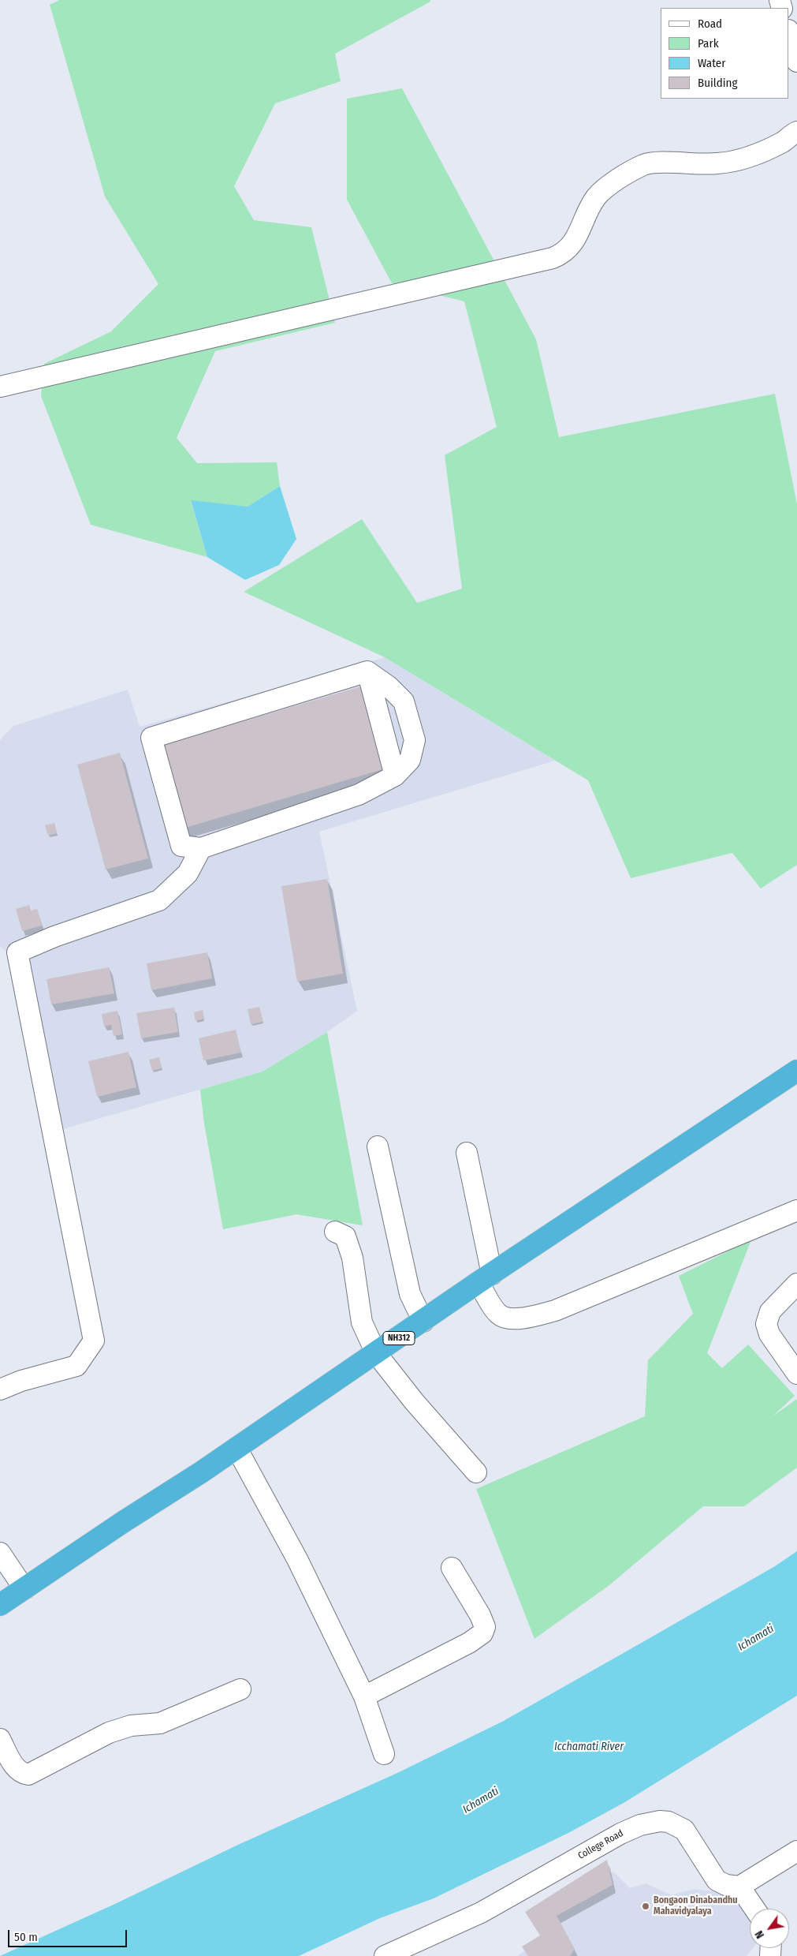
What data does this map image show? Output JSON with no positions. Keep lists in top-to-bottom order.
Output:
{
  "streets": {
    "highway": ["NH312"],
    "street": ["College Road"]
  },
  "water": ["Ichamati", "Icchamati River"],
  "places": ["Bongaon Dinabandhu Mahavidyalaya"],
  "legend": [
    "Road",
    "Park",
    "Water",
    "Building"
  ],
  "scale_bar": "50 m",
  "north": "bottom left"
}
